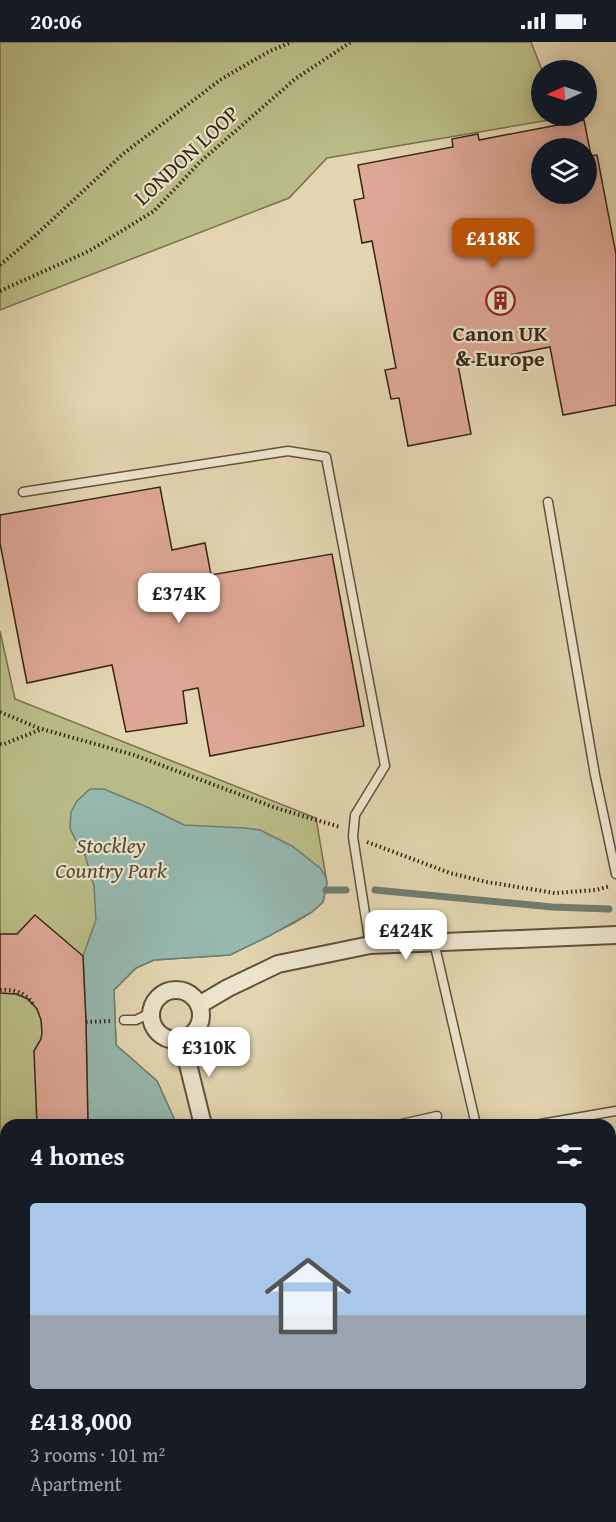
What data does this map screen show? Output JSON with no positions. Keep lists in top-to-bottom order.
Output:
{
  "streets": {
    "path": ["LONDON LOOP"]
  },
  "parks": ["Stockley Country Park"],
  "places": {
    "building": ["Canon UK & Europe"]
  },
  "north": "left",
  "page": {
    "status": "20:06",
    "price": [
      "£418K",
      "£374K",
      "£424K",
      "£310K"
    ],
    "heading": "4 homes",
    "list": [
      {
        "name": "£418,000",
        "note": "3 rooms · 101 m² · Apartment"
      }
    ]
  }
}
